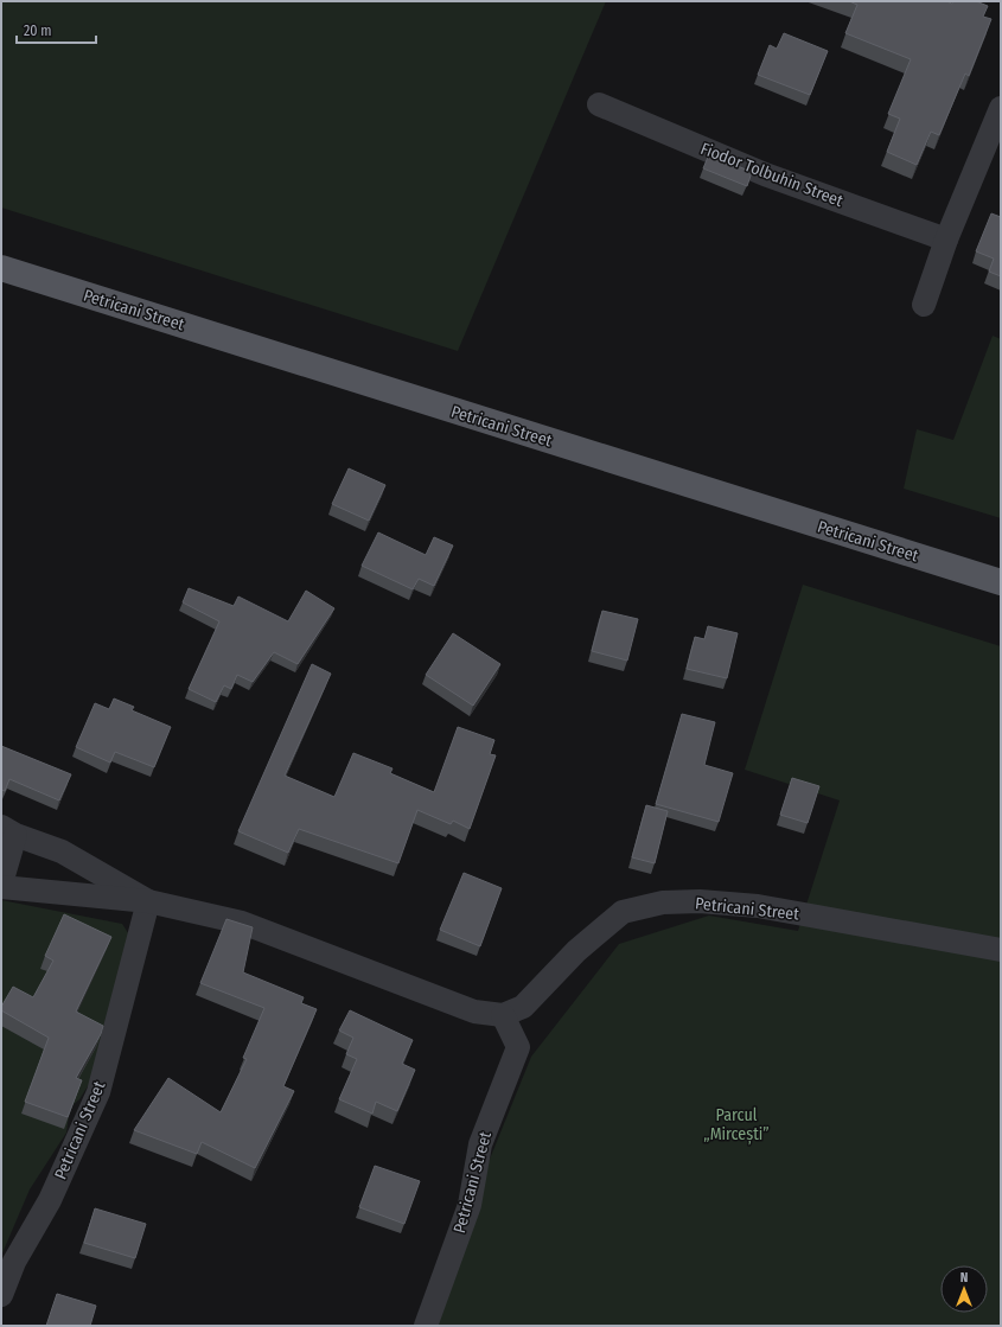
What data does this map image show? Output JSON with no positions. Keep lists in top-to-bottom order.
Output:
{
  "streets": {
    "main road": ["Petricani Street"],
    "street": ["Fiodor Tolbuhin Street"]
  },
  "parks": ["Parcul „Mircești”"],
  "scale_bar": "20 m",
  "north": "top"
}
